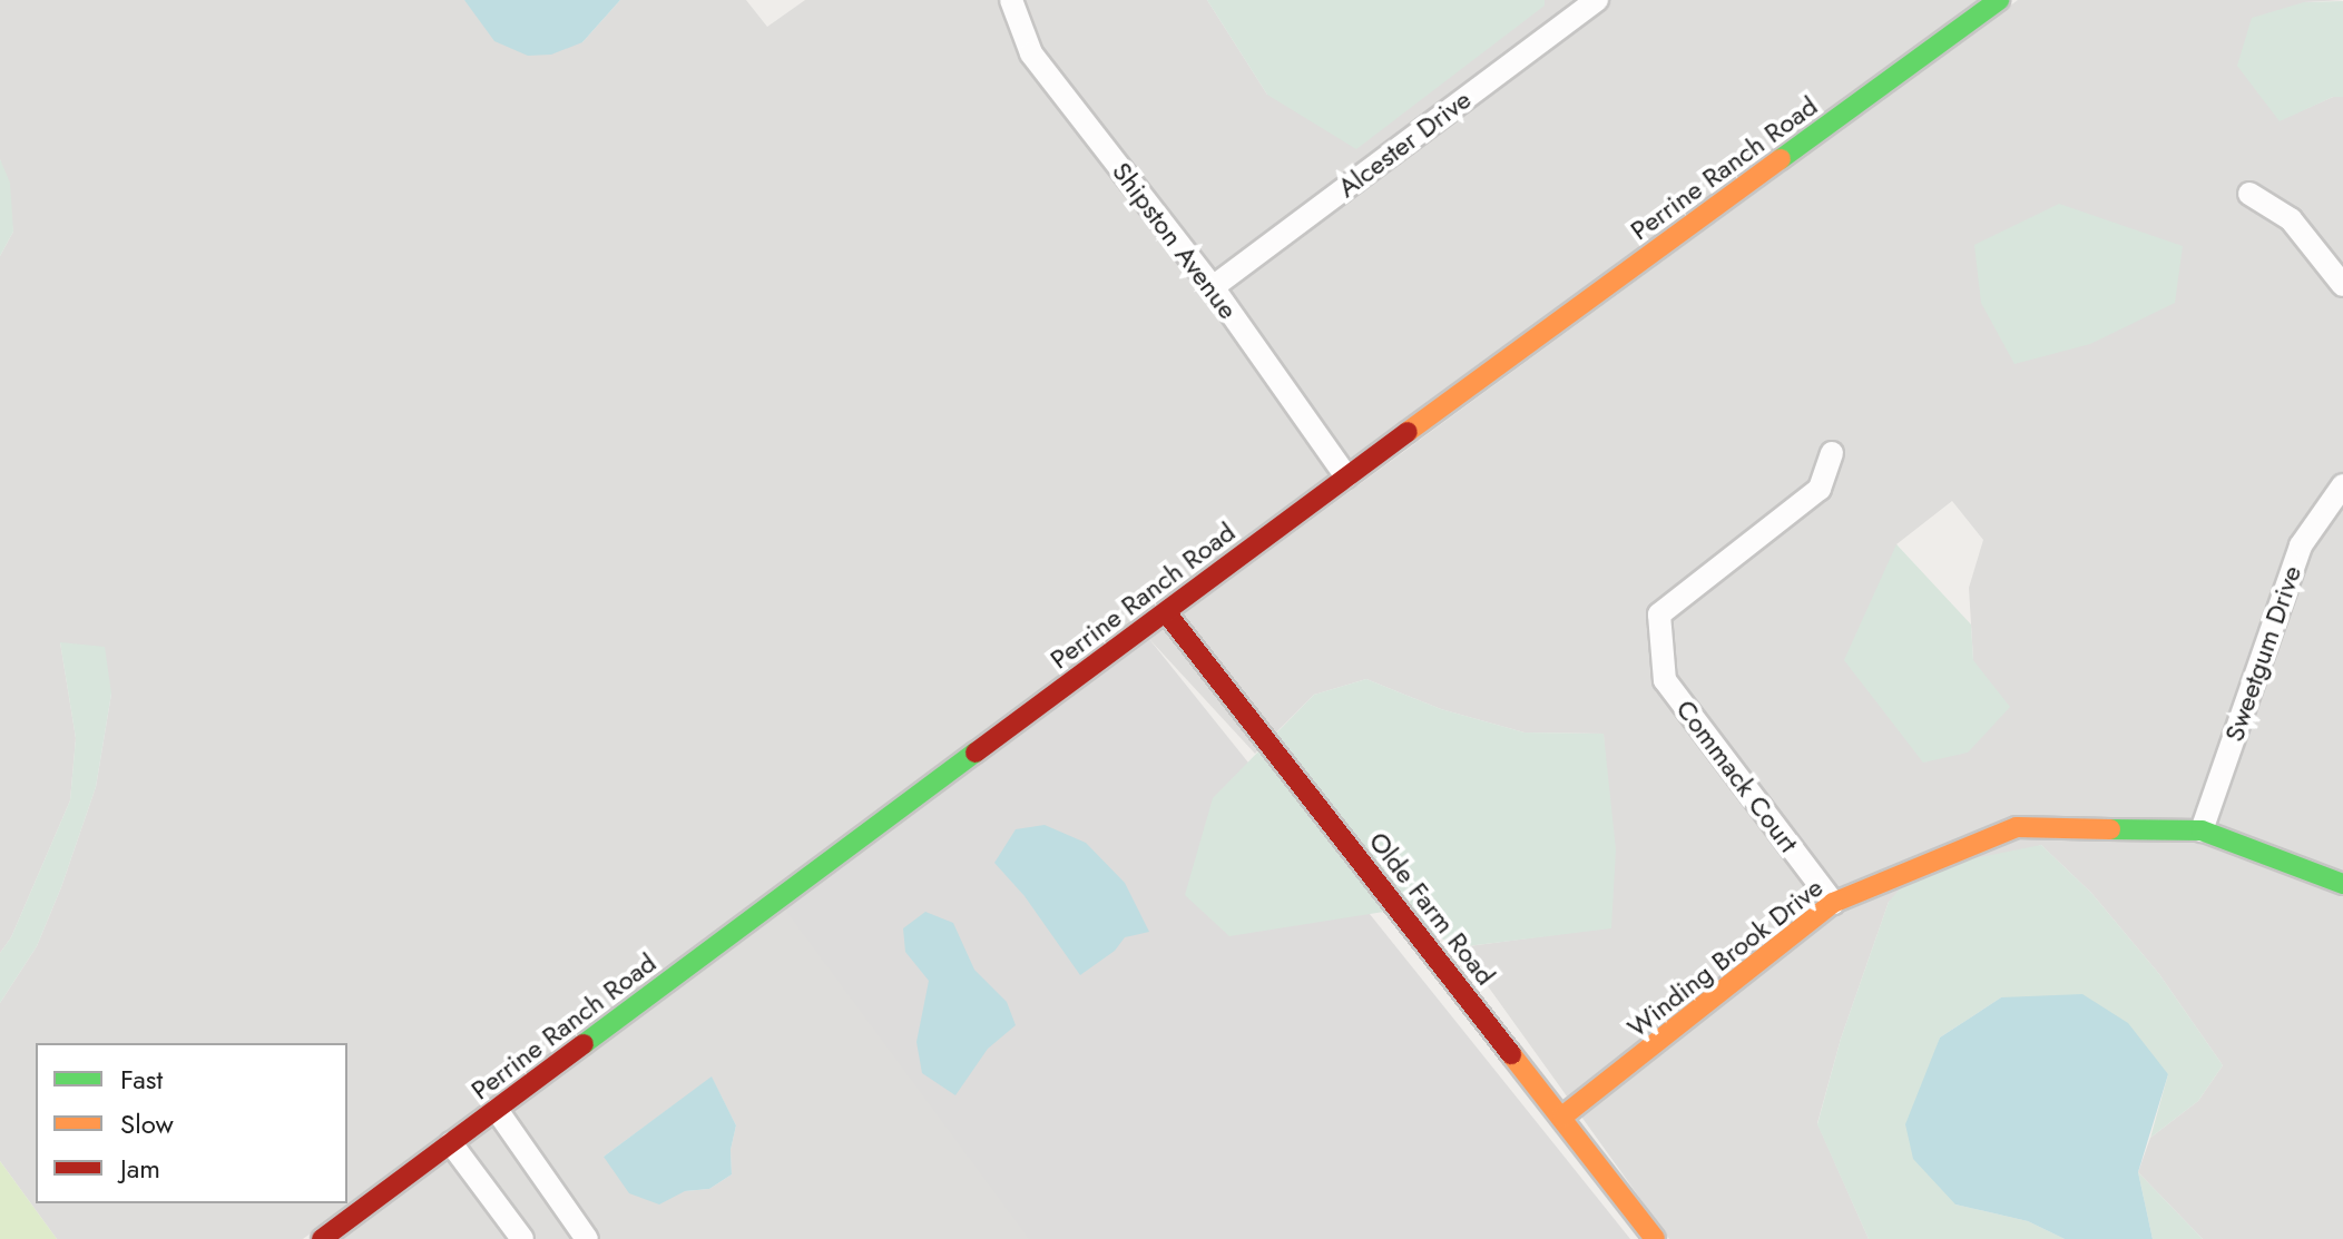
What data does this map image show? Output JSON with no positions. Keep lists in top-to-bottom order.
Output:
{
  "streets": {
    "street": [
      "Alcester Drive",
      "Perrine Ranch Road",
      "Shipston Avenue",
      "Sweetgum Drive",
      "Commack Court",
      "Olde Farm Road",
      "Winding Brook Drive"
    ]
  },
  "crossings": [
    ["Alcester Drive", "Shipston Avenue"],
    ["Perrine Ranch Road", "Shipston Avenue"],
    ["Perrine Ranch Road", "Olde Farm Road"],
    ["Sweetgum Drive", "Winding Brook Drive"],
    ["Commack Court", "Winding Brook Drive"],
    ["Olde Farm Road", "Winding Brook Drive"]
  ],
  "legend": ["Fast", "Slow", "Jam"]
}
